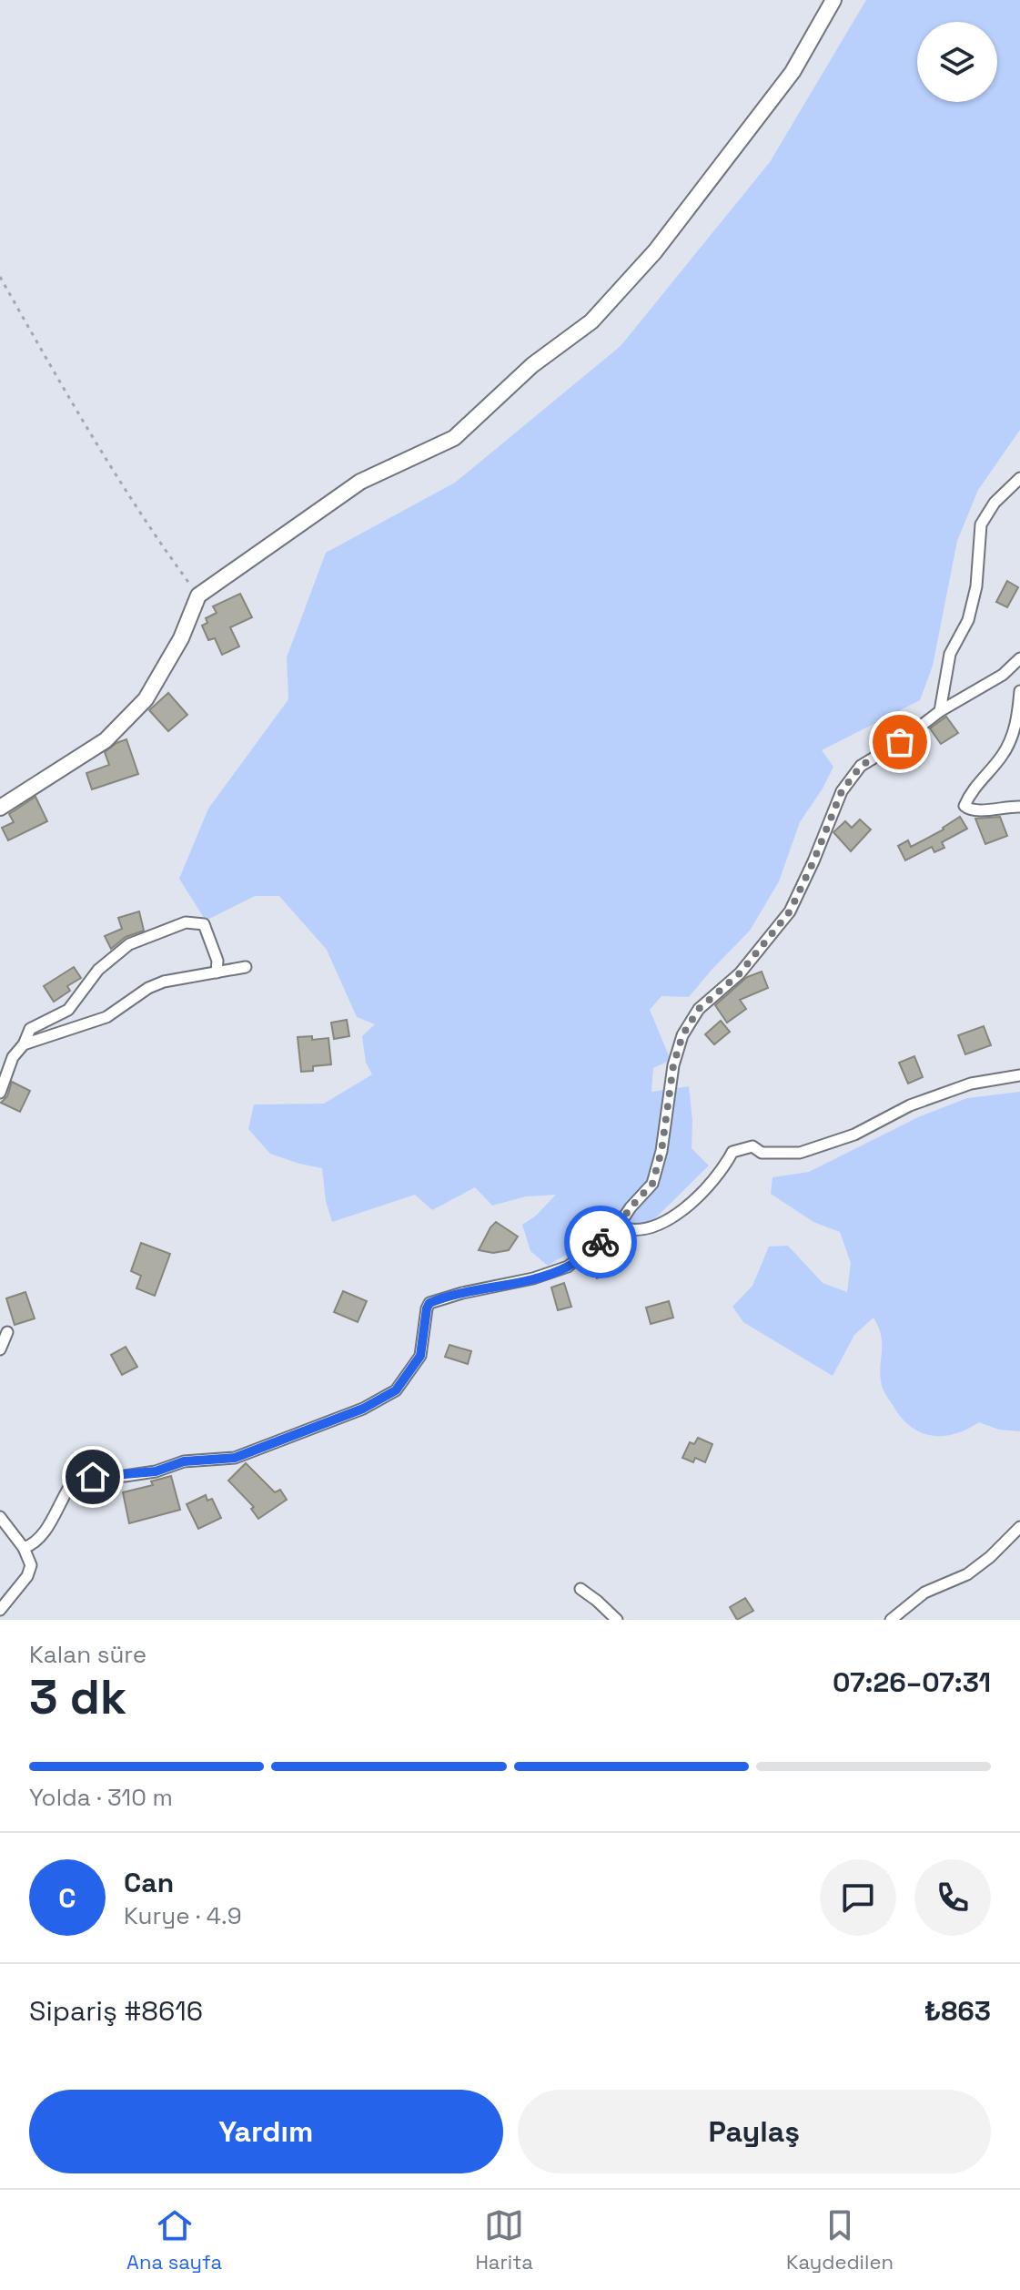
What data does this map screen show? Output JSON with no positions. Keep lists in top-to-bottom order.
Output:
{
  "page": {
    "heading": ["3 dk", "Kalan süre", "07:26–07:31"],
    "panel": [
      "Can",
      "Kurye · 4.9",
      "Sipariş #8616",
      "₺863"
    ],
    "bar": "Yolda · 310 m",
    "round": "C",
    "buttons": ["Yardım", "Paylaş"],
    "tabs": ["Ana sayfa", "Harita", "Kaydedilen"]
  }
}
